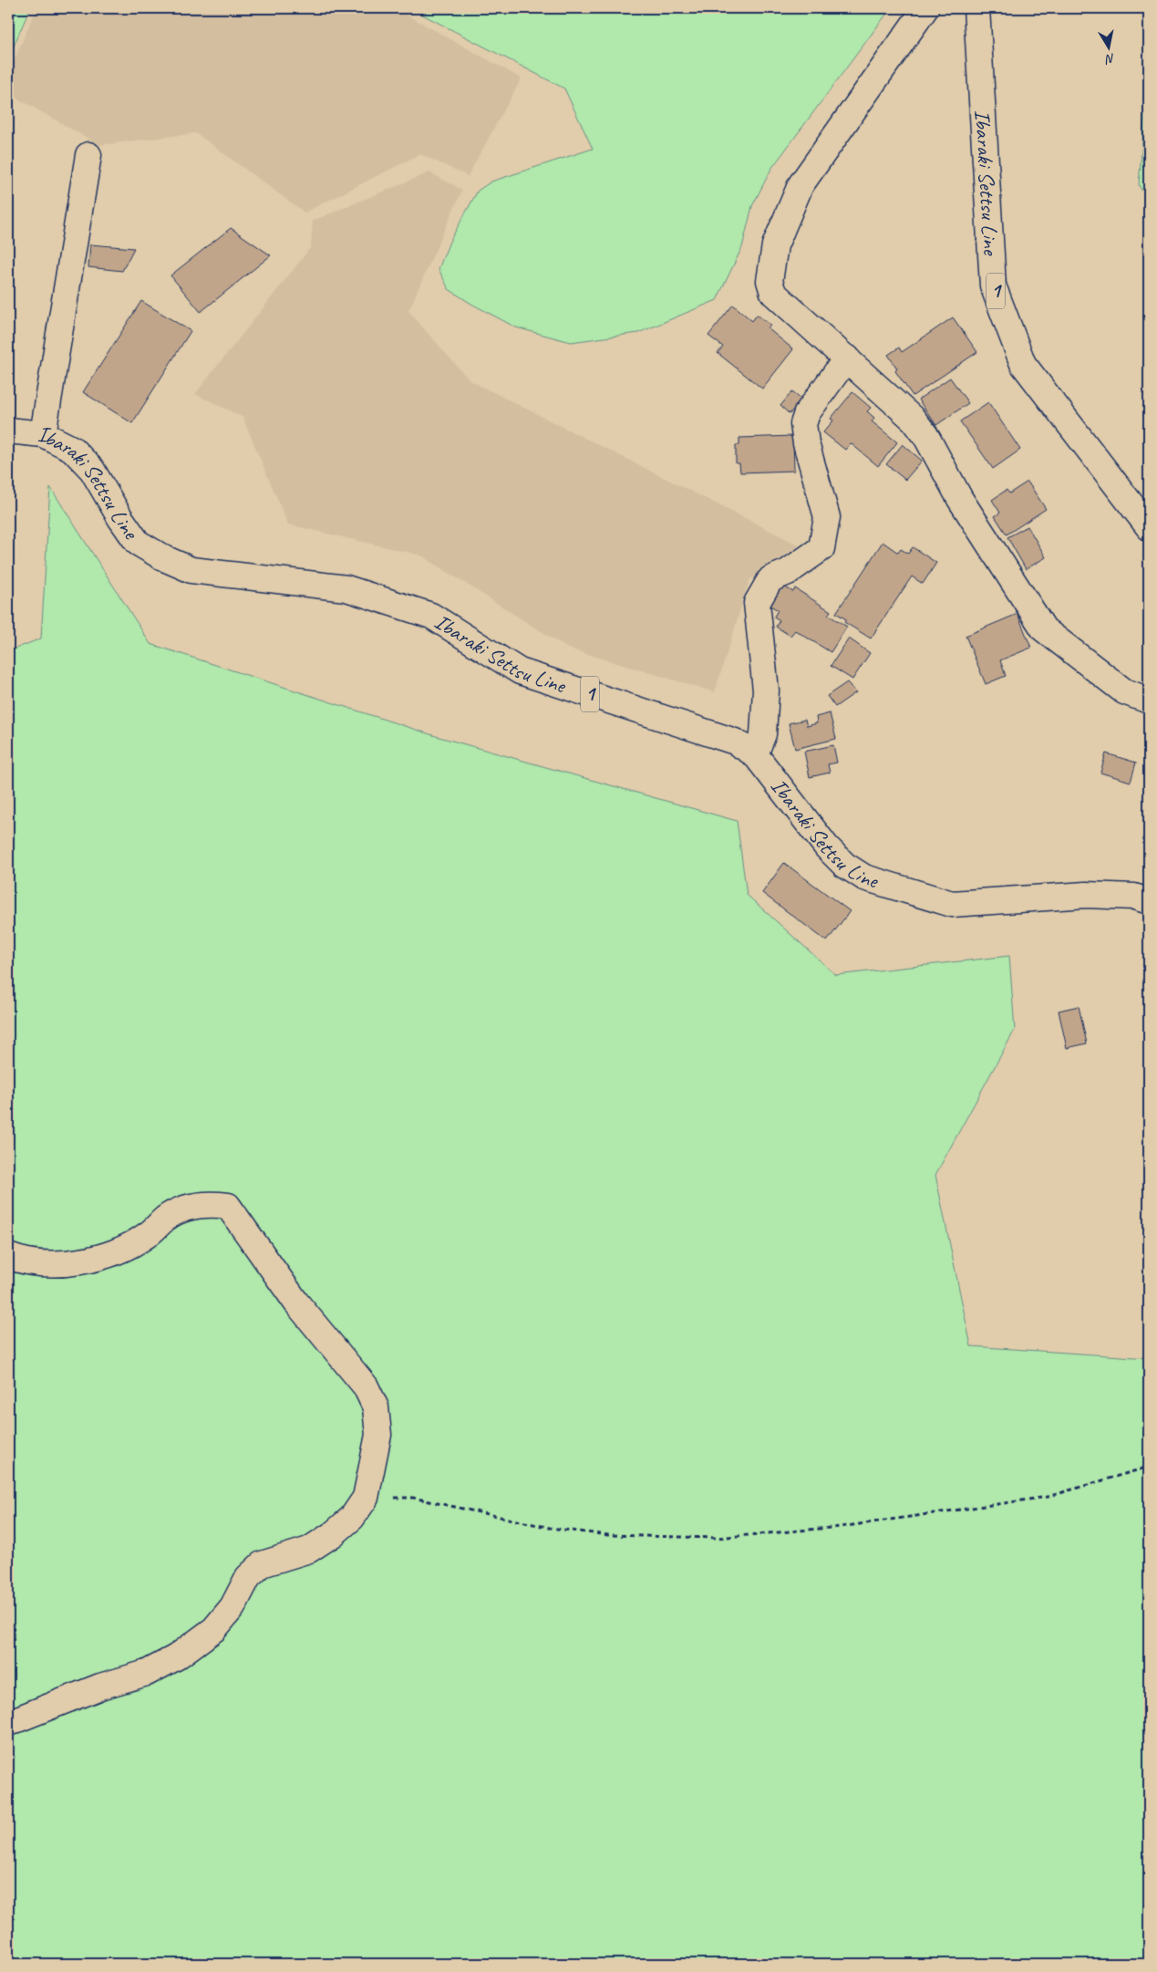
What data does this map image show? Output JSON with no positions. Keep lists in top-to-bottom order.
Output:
{
  "streets": {
    "street": ["Ibaraki Settsu Line", "1"]
  },
  "north": "bottom"
}
